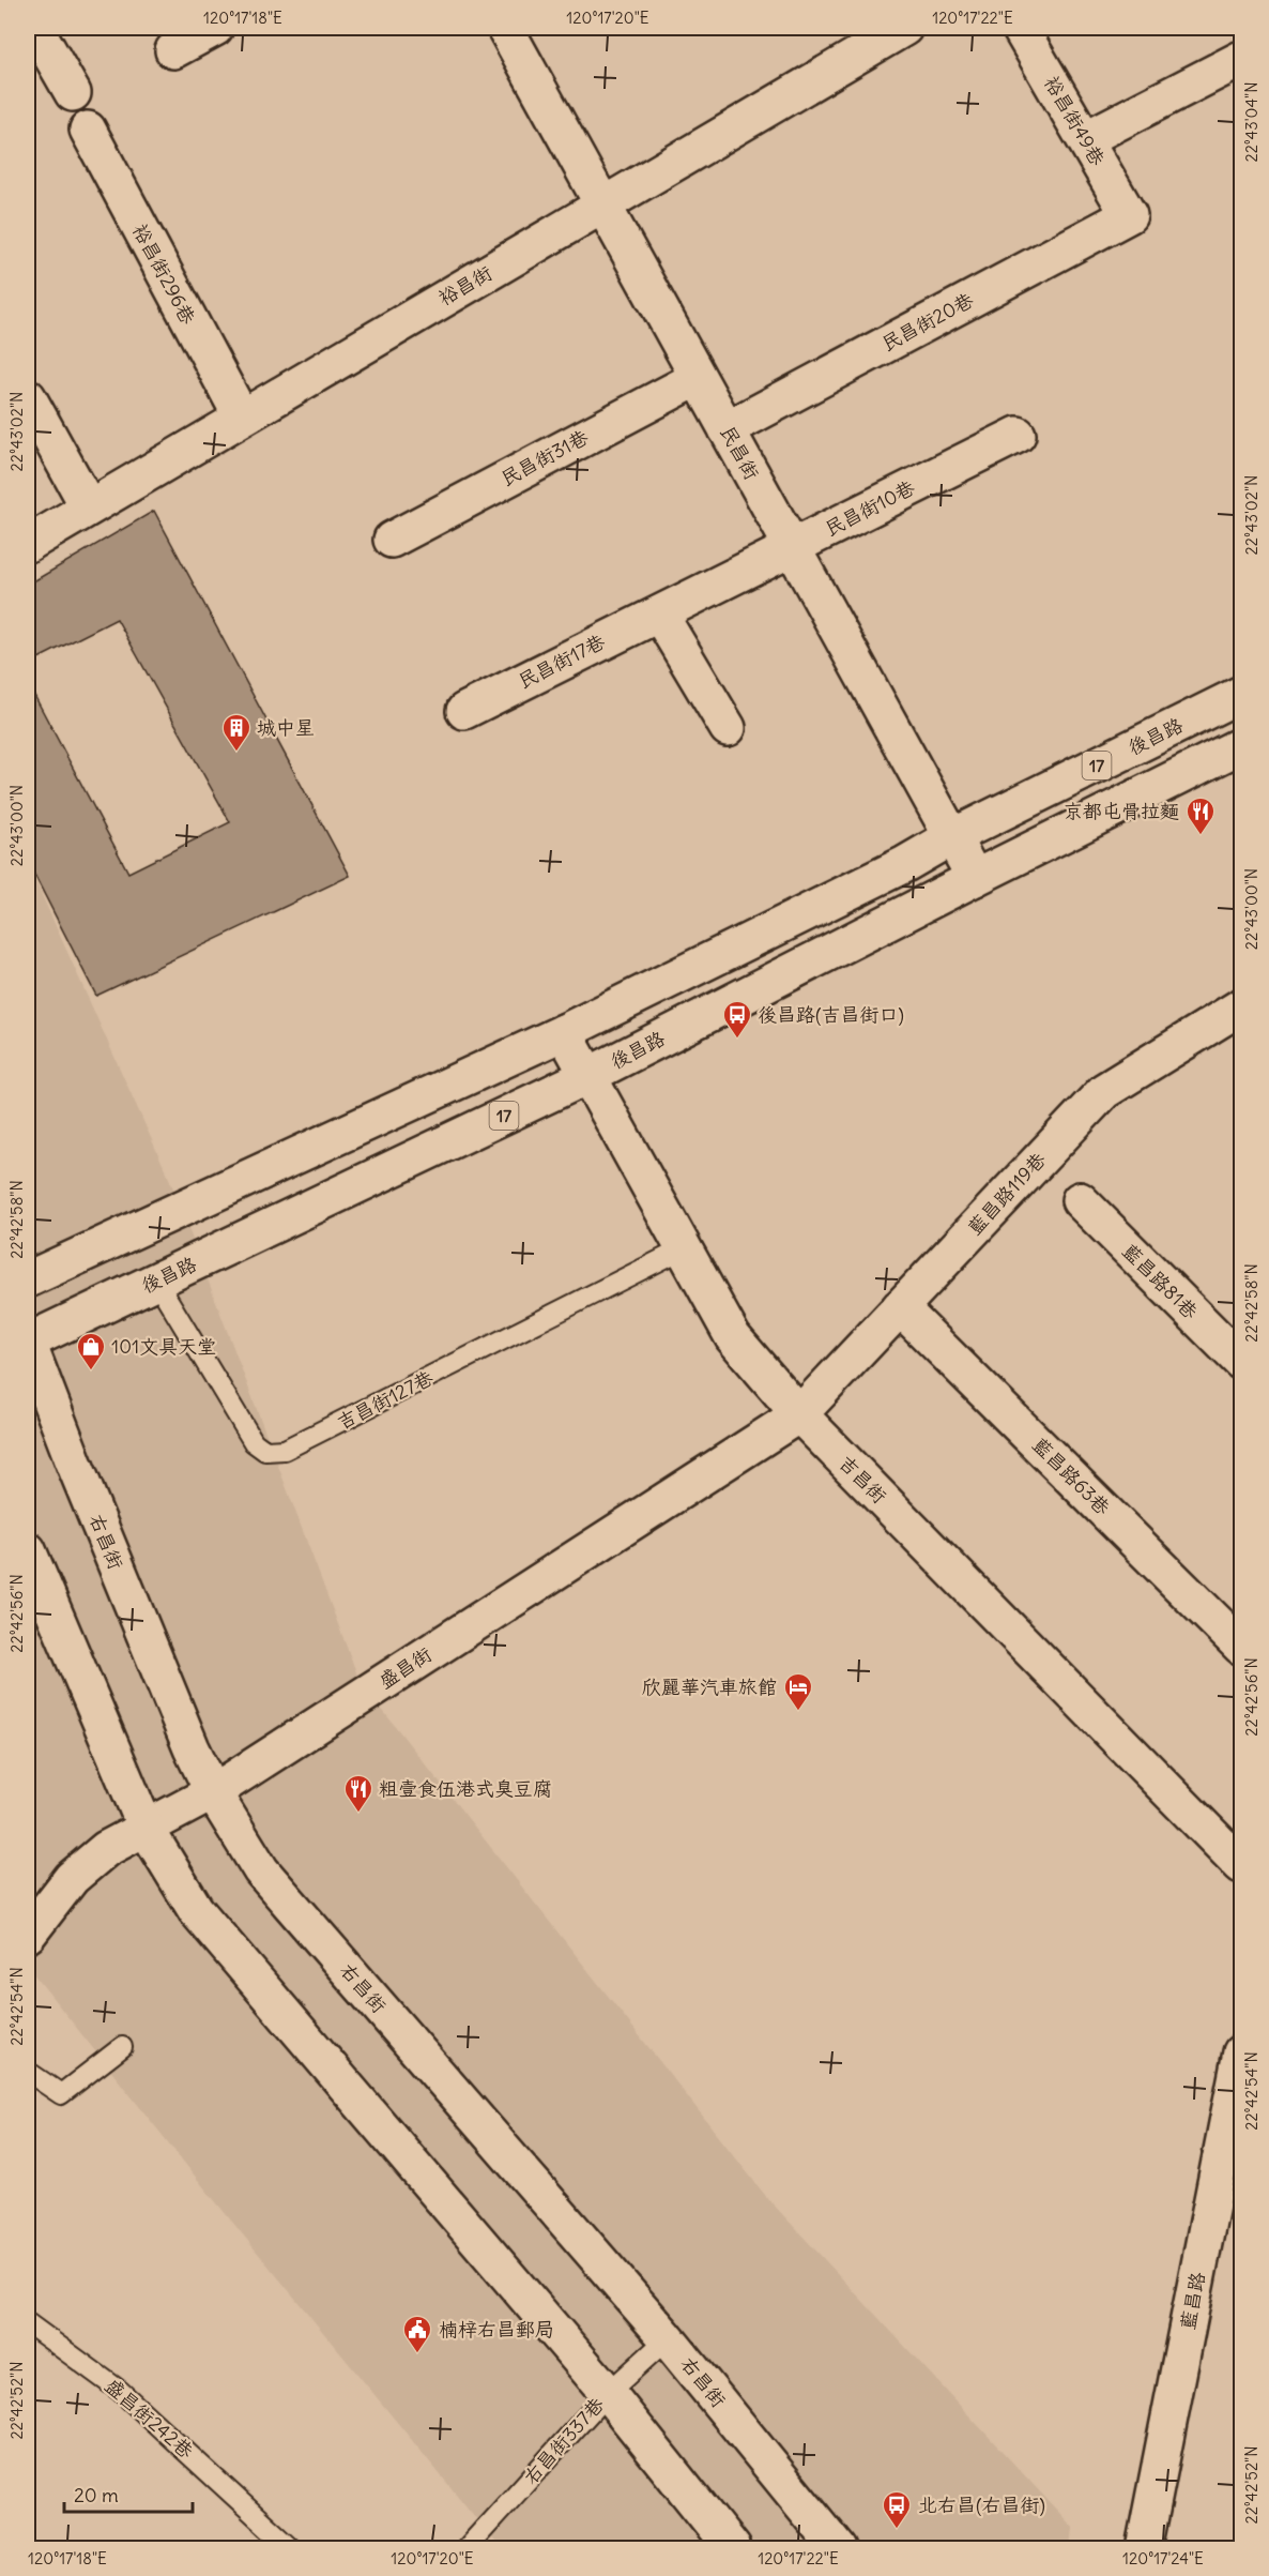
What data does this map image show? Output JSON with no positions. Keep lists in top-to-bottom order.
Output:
{
  "streets": {
    "street": [
      "裕昌街49巷",
      "裕昌街296巷",
      "裕昌街",
      "民昌街20巷",
      "民昌街",
      "民昌街31巷",
      "民昌街10巷",
      "民昌街17巷",
      "後昌路",
      "17",
      "藍昌路119巷",
      "藍昌路81巷",
      "藍昌路63巷",
      "吉昌街",
      "右昌街",
      "盛昌街",
      "藍昌路"
    ],
    "lane": ["吉昌街127巷", "盛昌街242巷", "右昌街337巷"]
  },
  "crossings": [
    ["裕昌街49巷", "民昌街20巷"],
    ["裕昌街296巷", "裕昌街"],
    ["裕昌街", "民昌街"],
    ["民昌街20巷", "民昌街"],
    ["民昌街", "民昌街31巷"],
    ["民昌街", "民昌街10巷"],
    ["民昌街", "民昌街17巷"],
    ["民昌街", "後昌路"],
    ["民昌街10巷", "民昌街17巷"],
    ["後昌路", "吉昌街127巷"],
    ["後昌路", "吉昌街"],
    ["後昌路", "右昌街"],
    ["藍昌路119巷", "藍昌路63巷"],
    ["藍昌路119巷", "吉昌街"],
    ["藍昌路119巷", "盛昌街"],
    ["吉昌街127巷", "吉昌街"],
    ["吉昌街", "盛昌街"],
    ["右昌街", "盛昌街"],
    ["右昌街", "右昌街337巷"]
  ],
  "places": {
    "building": ["城中星"],
    "restaurant": ["京都屯骨拉麵", "粗壹食伍港式臭豆腐"],
    "bus stop": ["後昌路(吉昌街口)", "北右昌(右昌街)"],
    "shop": ["101文具天堂"],
    "hotel": ["欣麗華汽車旅館"],
    "public building": ["楠梓右昌郵局"]
  },
  "scale_bar": "20 m",
  "coordinates": [
    "120°17'18\"E",
    "120°17'20\"E",
    "120°17'22\"E",
    "22°43'04\"N",
    "22°43'02\"N",
    "22°43'00\"N",
    "22°42'58\"N",
    "22°42'56\"N",
    "22°42'54\"N",
    "22°42'52\"N",
    "120°17'24\"E"
  ]
}
